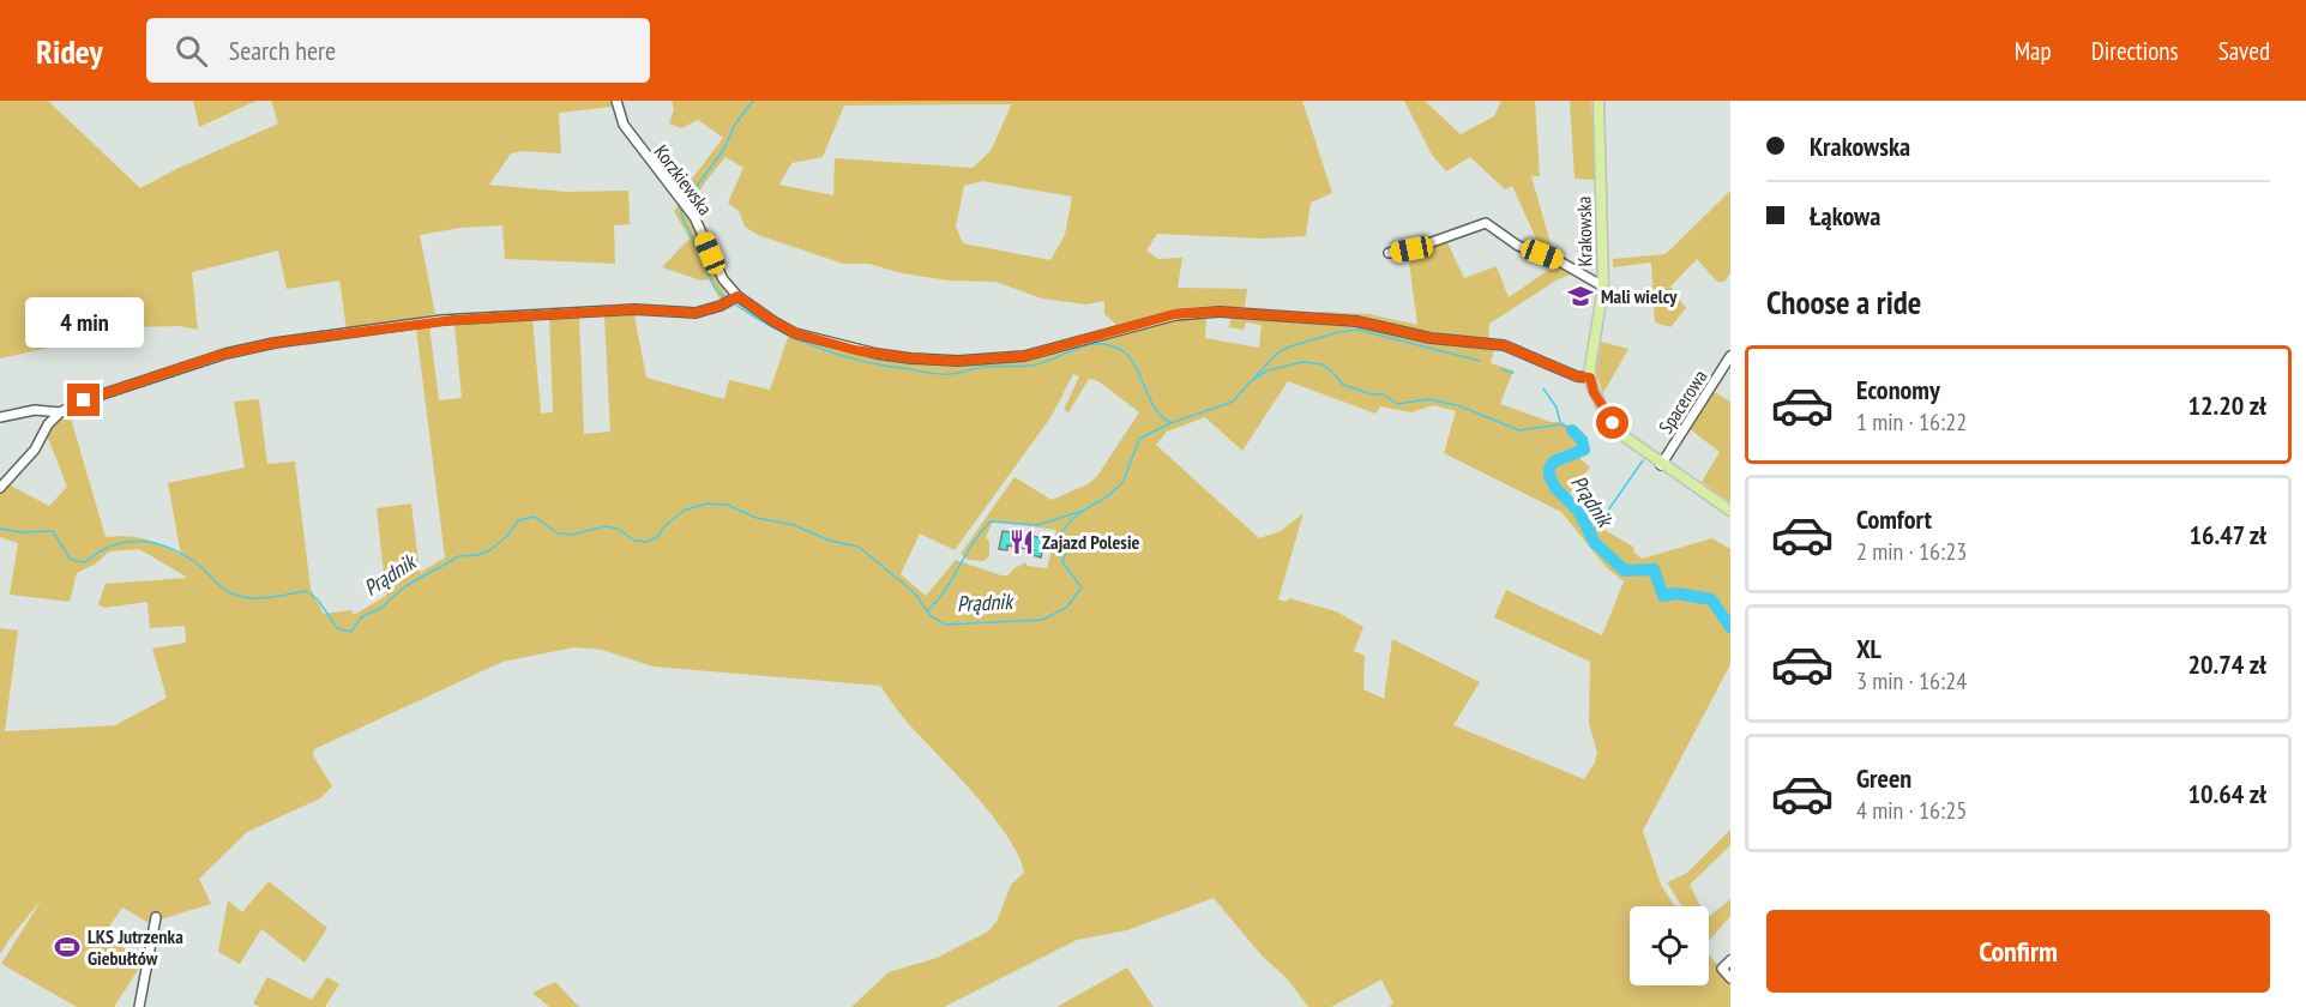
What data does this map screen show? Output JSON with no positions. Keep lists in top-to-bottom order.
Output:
{
  "streets": {
    "main road": ["Krakowska"],
    "street": ["Korzkiewska", "Spacerowa"]
  },
  "crossings": [
    ["Korzkiewska", "Krakowska"]
  ],
  "water": ["Prądnik"],
  "places": {
    "school or university": ["Mali wielcy"],
    "restaurant": ["Zajazd Polesie"],
    "sports": ["LKS Jutrzenka Giebułtów"]
  },
  "page": {
    "header": "Ridey",
    "search": "Search here",
    "nav": ["Map", "Directions", "Saved"],
    "banner": ["Krakowska", "Łąkowa"],
    "heading": "Choose a ride",
    "bubble": "4 min",
    "list": [
      {
        "name": "Economy",
        "note": "1 min · 16:22",
        "value": "12.20 zł"
      },
      {
        "name": "Comfort",
        "note": "2 min · 16:23",
        "value": "16.47 zł"
      },
      {
        "name": "XL",
        "note": "3 min · 16:24",
        "value": "20.74 zł"
      },
      {
        "name": "Green",
        "note": "4 min · 16:25",
        "value": "10.64 zł"
      }
    ],
    "buttons": "Confirm"
  }
}
